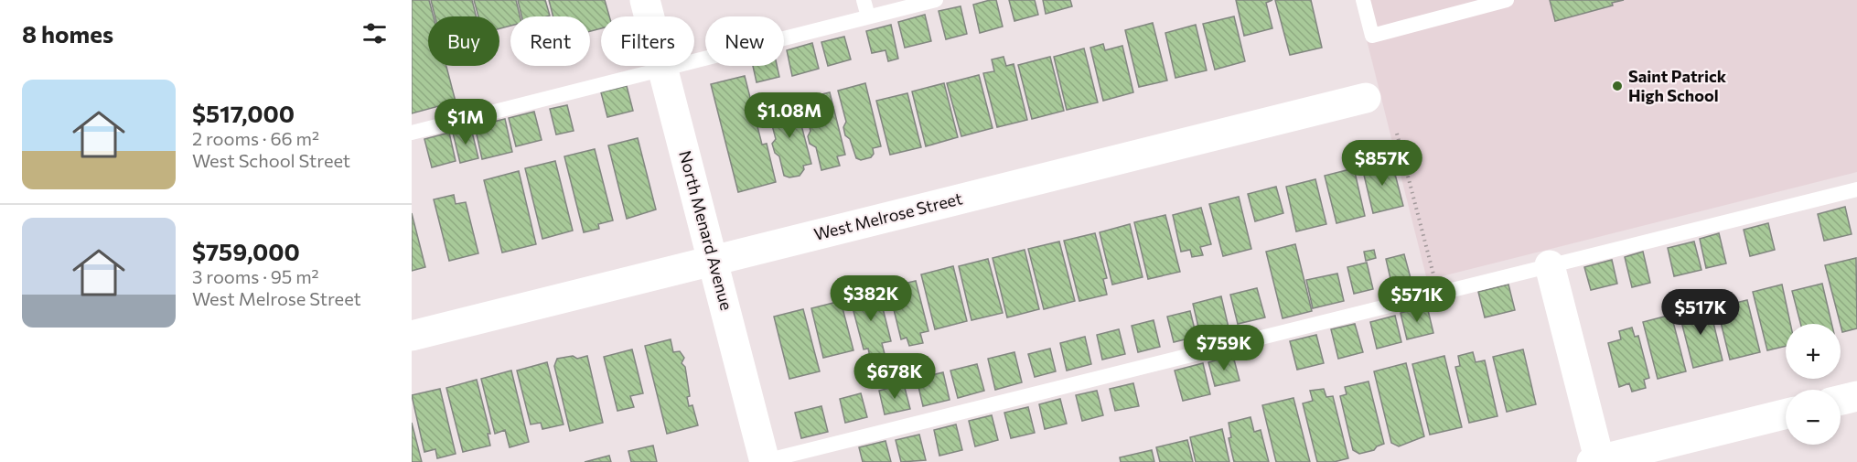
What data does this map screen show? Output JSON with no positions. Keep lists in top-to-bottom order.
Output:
{
  "streets": {
    "street": ["West Melrose Street", "North Menard Avenue"]
  },
  "crossings": [
    ["West Melrose Street", "North Menard Avenue"]
  ],
  "places": ["Saint Patrick High School"],
  "page": {
    "heading": "8 homes",
    "chip": [
      "Buy",
      "Rent",
      "Filters",
      "New"
    ],
    "list": [
      {
        "name": "$517,000",
        "note": "2 rooms · 66 m² · West School Street"
      },
      {
        "name": "$759,000",
        "note": "3 rooms · 95 m² · West Melrose Street"
      }
    ],
    "price": [
      "$1.08M",
      "$1M",
      "$857K",
      "$382K",
      "$571K",
      "$517K",
      "$759K",
      "$678K"
    ],
    "map_buttons": ["+", "−"]
  }
}
